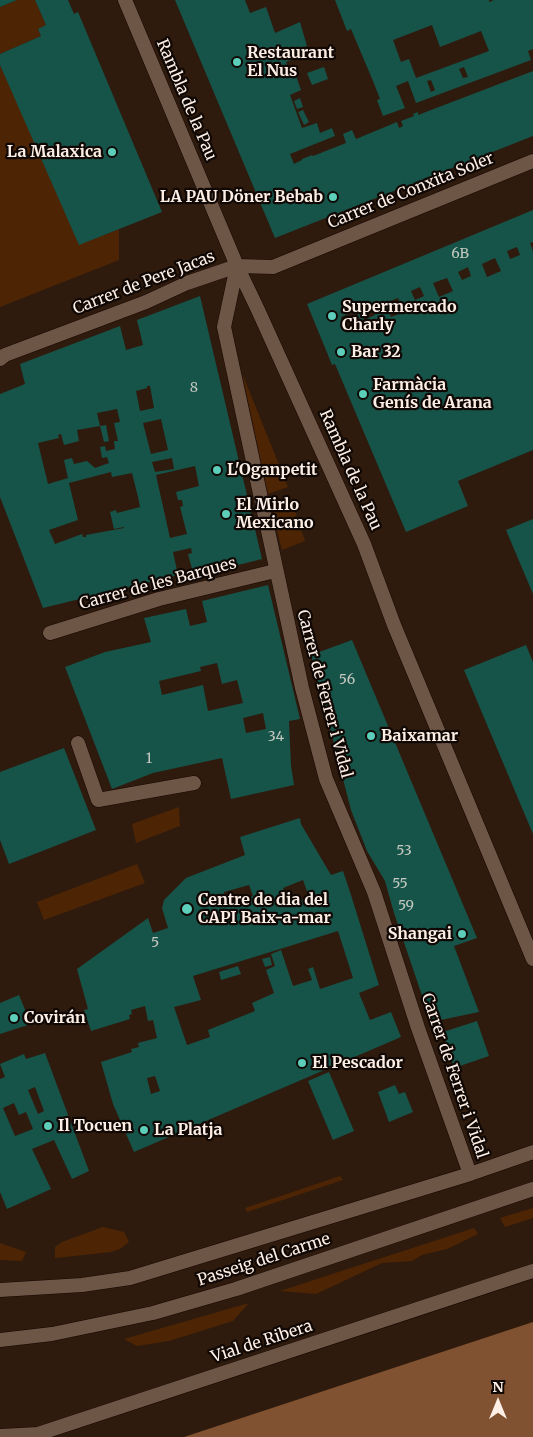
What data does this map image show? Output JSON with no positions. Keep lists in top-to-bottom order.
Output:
{
  "streets": {
    "street": [
      "Rambla de la Pau",
      "Carrer de Conxita Soler",
      "Carrer de Pere Jacas",
      "Carrer de les Barques",
      "Carrer de Ferrer i Vidal",
      "Passeig del Carme",
      "Vial de Ribera"
    ]
  },
  "crossings": [
    ["Rambla de la Pau", "Carrer de Pere Jacas"],
    ["Rambla de la Pau", "Carrer de Ferrer i Vidal"],
    ["Carrer de Conxita Soler", "Carrer de Pere Jacas"],
    ["Carrer de Pere Jacas", "Carrer de Ferrer i Vidal"],
    ["Carrer de les Barques", "Carrer de Ferrer i Vidal"],
    ["Carrer de Ferrer i Vidal", "Passeig del Carme"]
  ],
  "places": [
    "Restaurant El Nus",
    "La Malaxica",
    "LA PAU Döner Bebab",
    "Supermercado Charly",
    "Bar 32",
    "Farmàcia Genís de Arana",
    "L'Oganpetit",
    "El Mirlo Mexicano",
    "Baixamar",
    "Centre de dia del CAPI Baix-a-mar",
    "Shangai",
    "Covirán",
    "El Pescador",
    "Il Tocuen",
    "La Platja"
  ],
  "house_numbers": [
    "6B",
    "8",
    "56",
    "34",
    "1",
    "53",
    "55",
    "59",
    "5"
  ],
  "north": "top"
}
